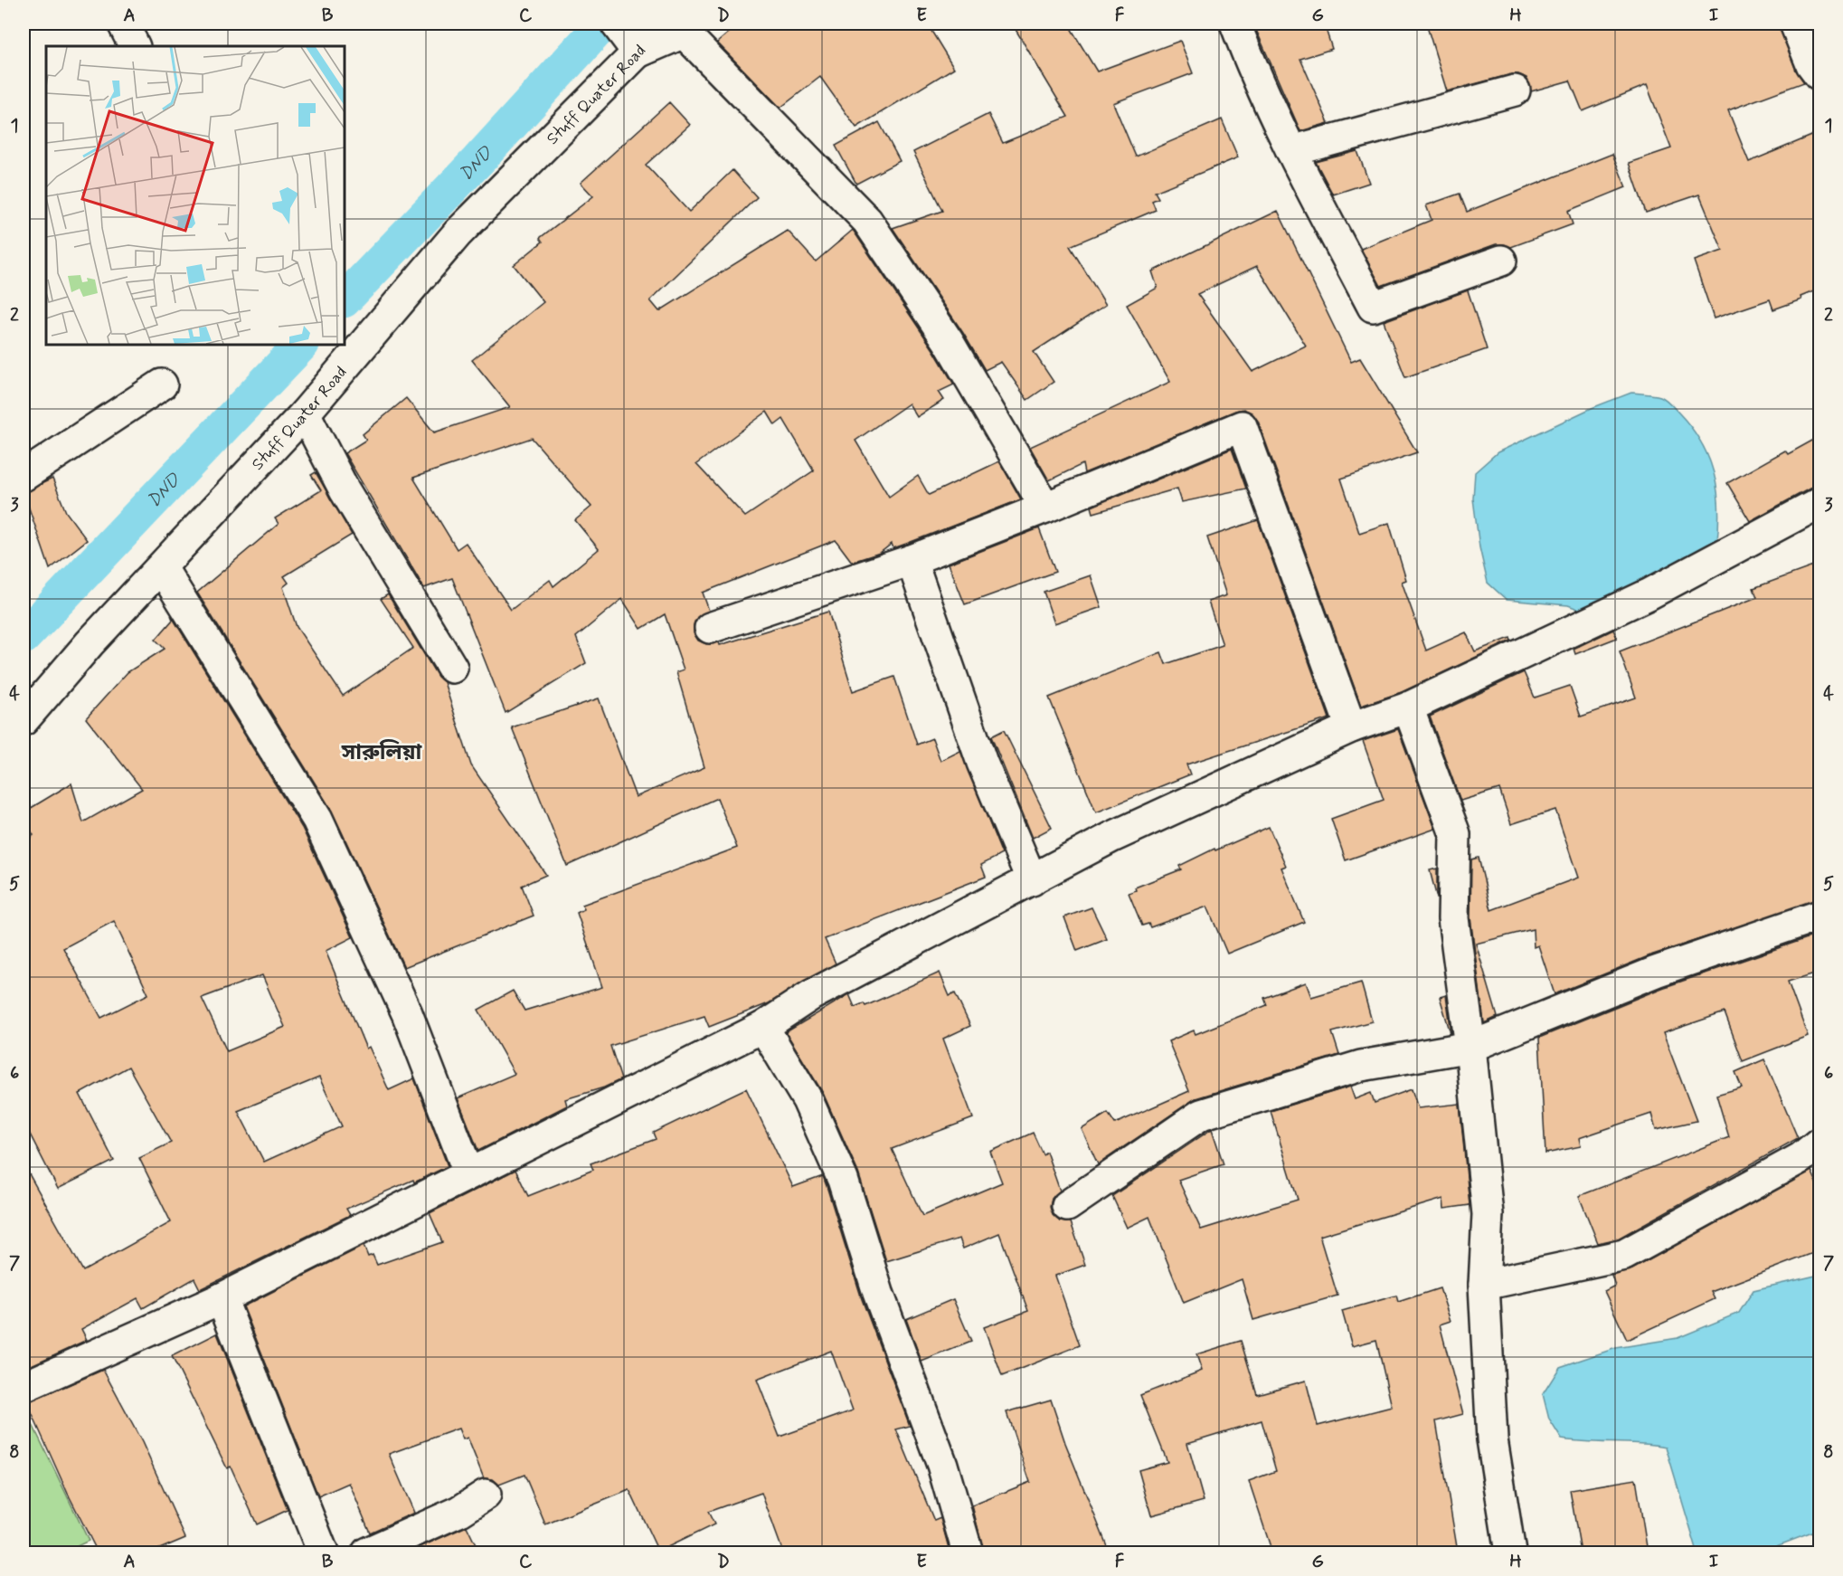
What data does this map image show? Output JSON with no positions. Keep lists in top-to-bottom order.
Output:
{
  "streets": {
    "street": ["Stuff Quater Road"]
  },
  "districts": ["সারুলিয়া"],
  "water": ["DND"],
  "grid": {
    "columns": [
      "A",
      "B",
      "C",
      "D",
      "E",
      "F",
      "G",
      "H",
      "I"
    ],
    "rows": [
      "1",
      "2",
      "3",
      "4",
      "5",
      "6",
      "7",
      "8"
    ]
  }
}
